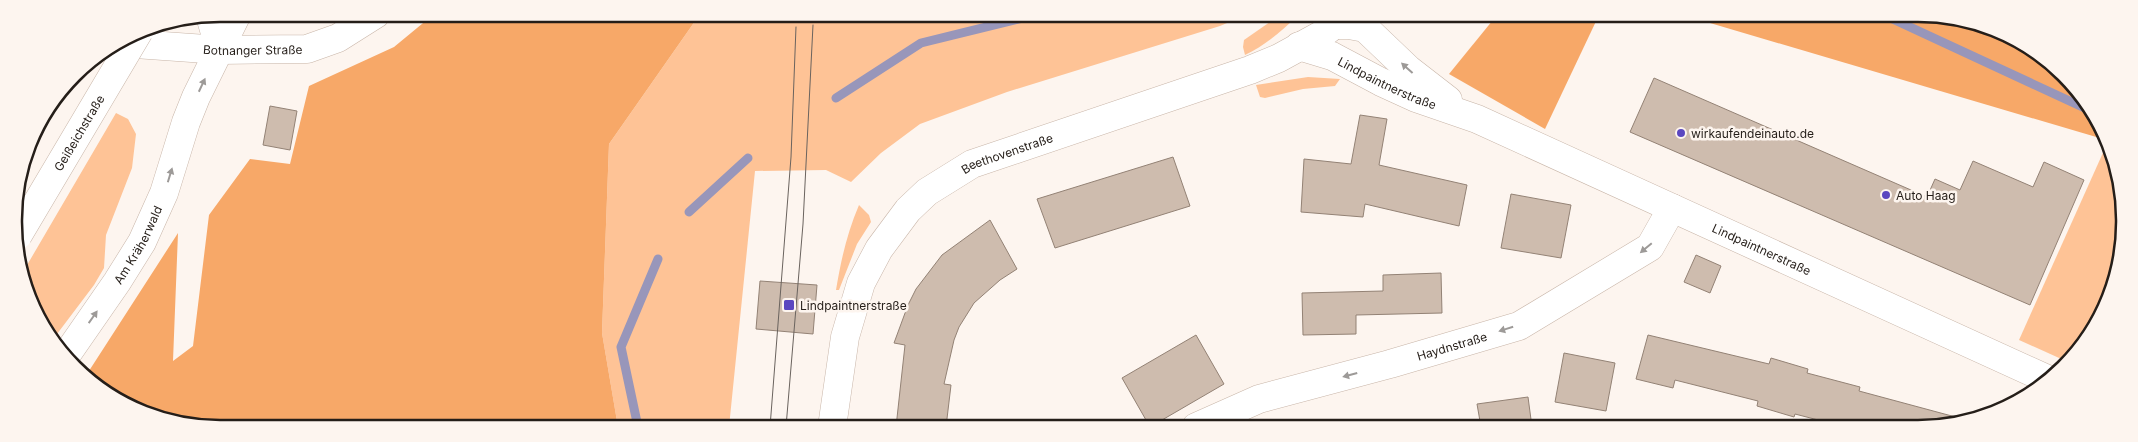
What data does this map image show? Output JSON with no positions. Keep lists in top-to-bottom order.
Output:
{
  "streets": {
    "main road": [
      "Botnanger Straße",
      "Lindpaintnerstraße",
      "Geißeichstraße",
      "Beethovenstraße",
      "Am Kräherwald",
      "Haydnstraße"
    ]
  },
  "crossings": [
    ["Botnanger Straße", "Am Kräherwald"],
    ["Lindpaintnerstraße", "Beethovenstraße"],
    ["Lindpaintnerstraße", "Haydnstraße"]
  ],
  "one_way": ["Am Kräherwald", "Haydnstraße"],
  "places": {
    "other": ["wirkaufendeinauto.de", "Auto Haag"],
    "transit": ["Lindpaintnerstraße"]
  }
}
